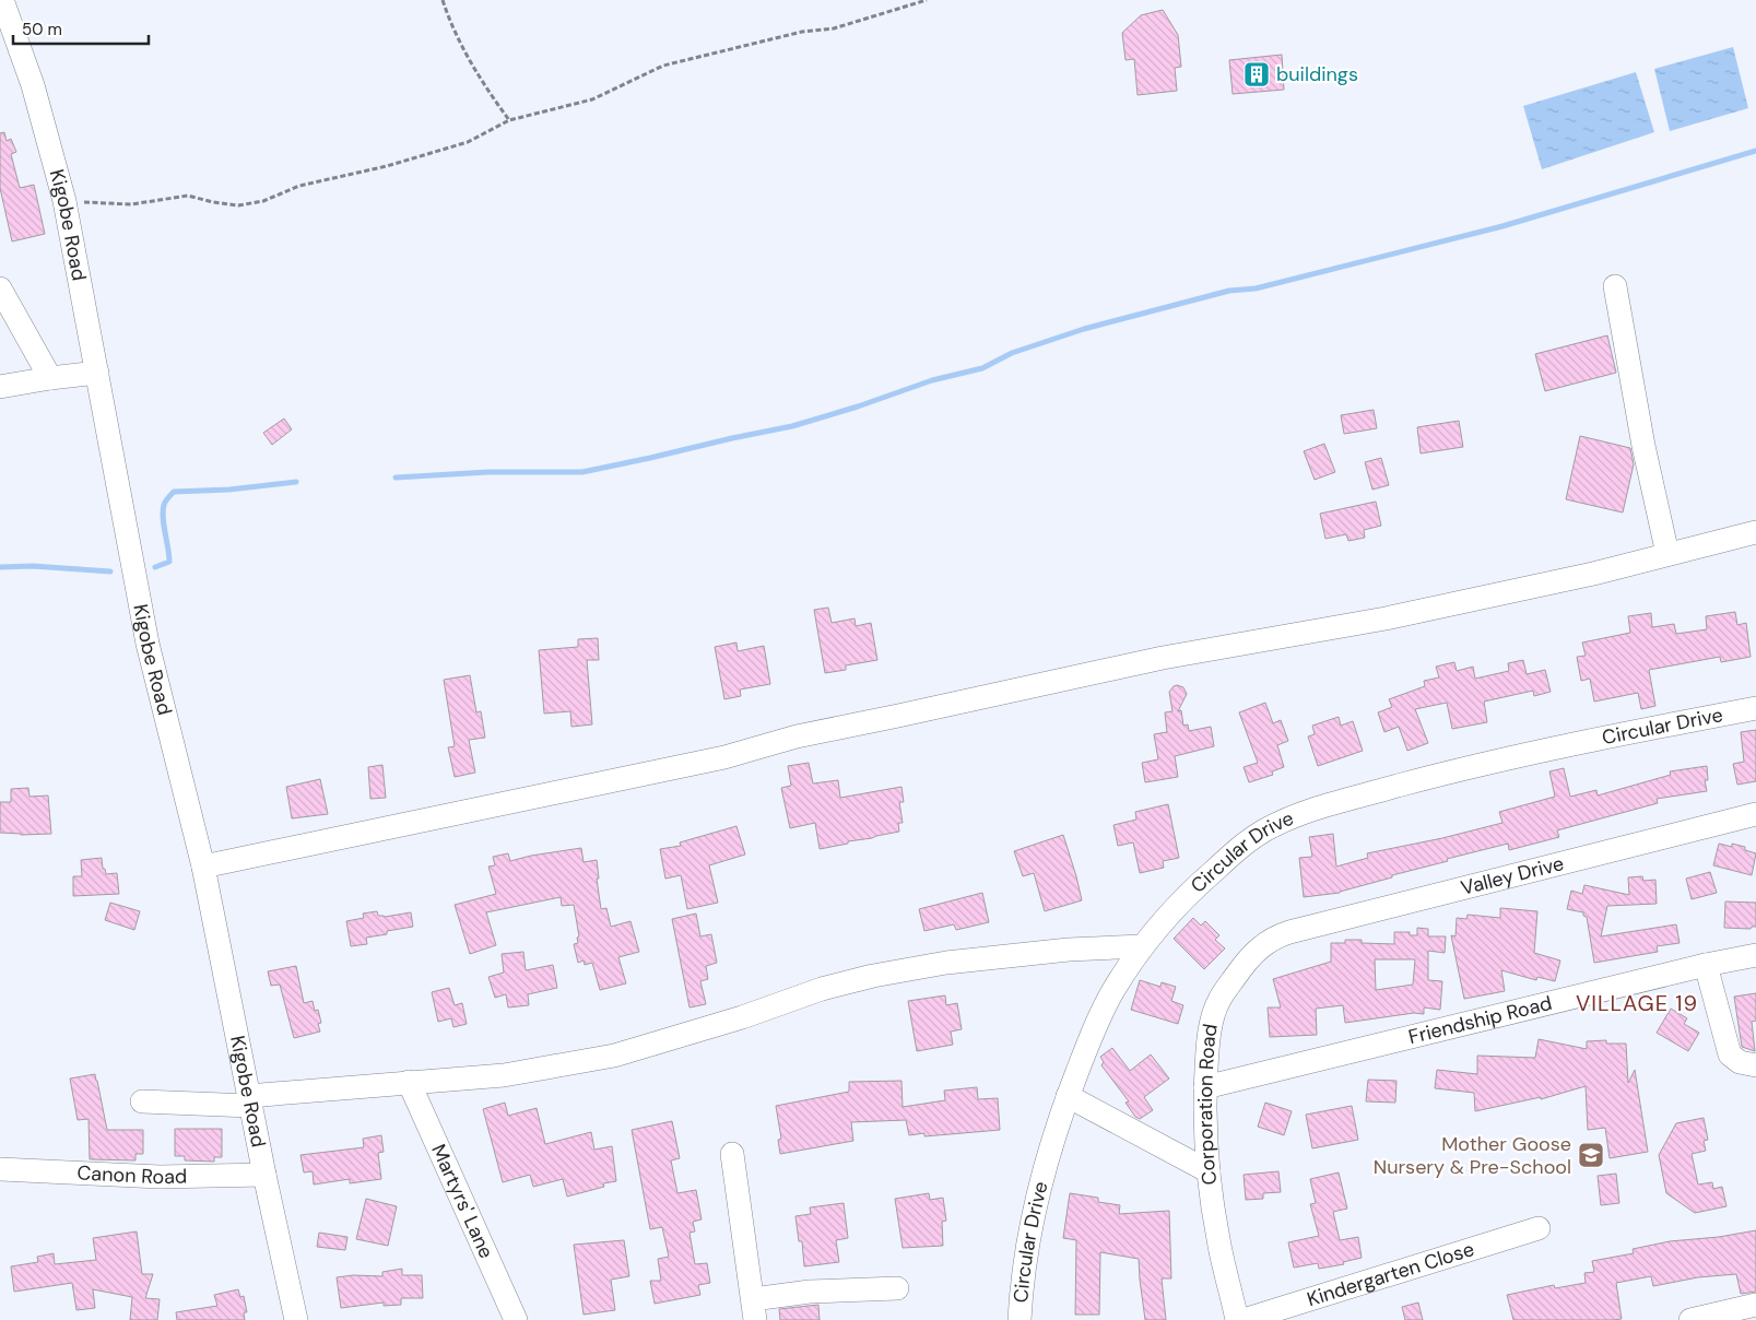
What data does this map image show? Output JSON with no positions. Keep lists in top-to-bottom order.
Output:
{
  "streets": {
    "street": [
      "Kigobe Road",
      "Circular Drive",
      "Valley Drive",
      "Friendship Road",
      "Corporation Road",
      "Canon Road",
      "Martyrs' Lane",
      "Kindergarten Close"
    ]
  },
  "crossings": [
    ["Kigobe Road", "Canon Road"],
    ["Valley Drive", "Corporation Road"],
    ["Friendship Road", "Corporation Road"]
  ],
  "districts": ["VILLAGE 19"],
  "places": {
    "building": ["buildings"],
    "school or university": ["Mother Goose Nursery & Pre-School"]
  },
  "scale_bar": "50 m"
}
